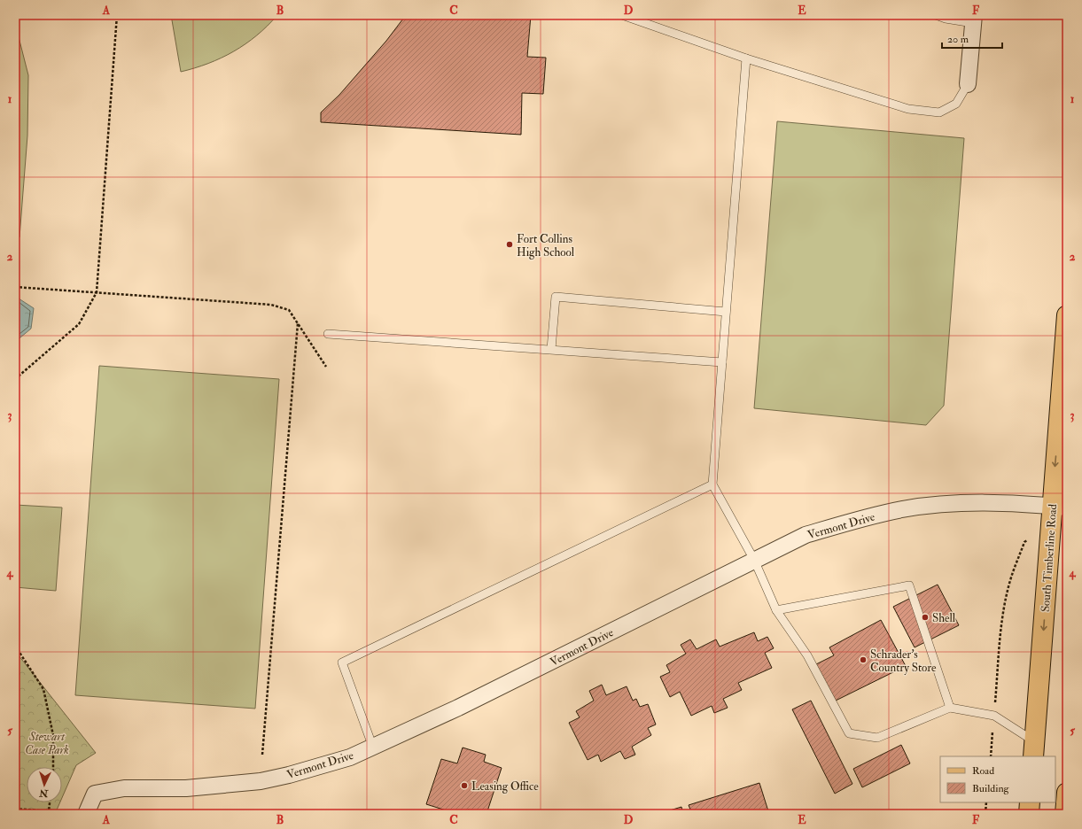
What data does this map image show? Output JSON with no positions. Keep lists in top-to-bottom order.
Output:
{
  "streets": {
    "main road": ["South Timberline Road"],
    "street": ["Vermont Drive"]
  },
  "crossings": [
    ["Vermont Drive", "South Timberline Road"]
  ],
  "one_way": ["South Timberline Road"],
  "parks": ["Stewart Case Park"],
  "places": [
    "Fort Collins High School",
    "Shell",
    "Schrader's Country Store",
    "Leasing Office"
  ],
  "legend": ["Road", "Building"],
  "scale_bar": "20 m",
  "north": "bottom",
  "grid": {
    "columns": [
      "A",
      "B",
      "C",
      "D",
      "E",
      "F"
    ],
    "rows": [
      "1",
      "2",
      "3",
      "4",
      "5"
    ]
  }
}
